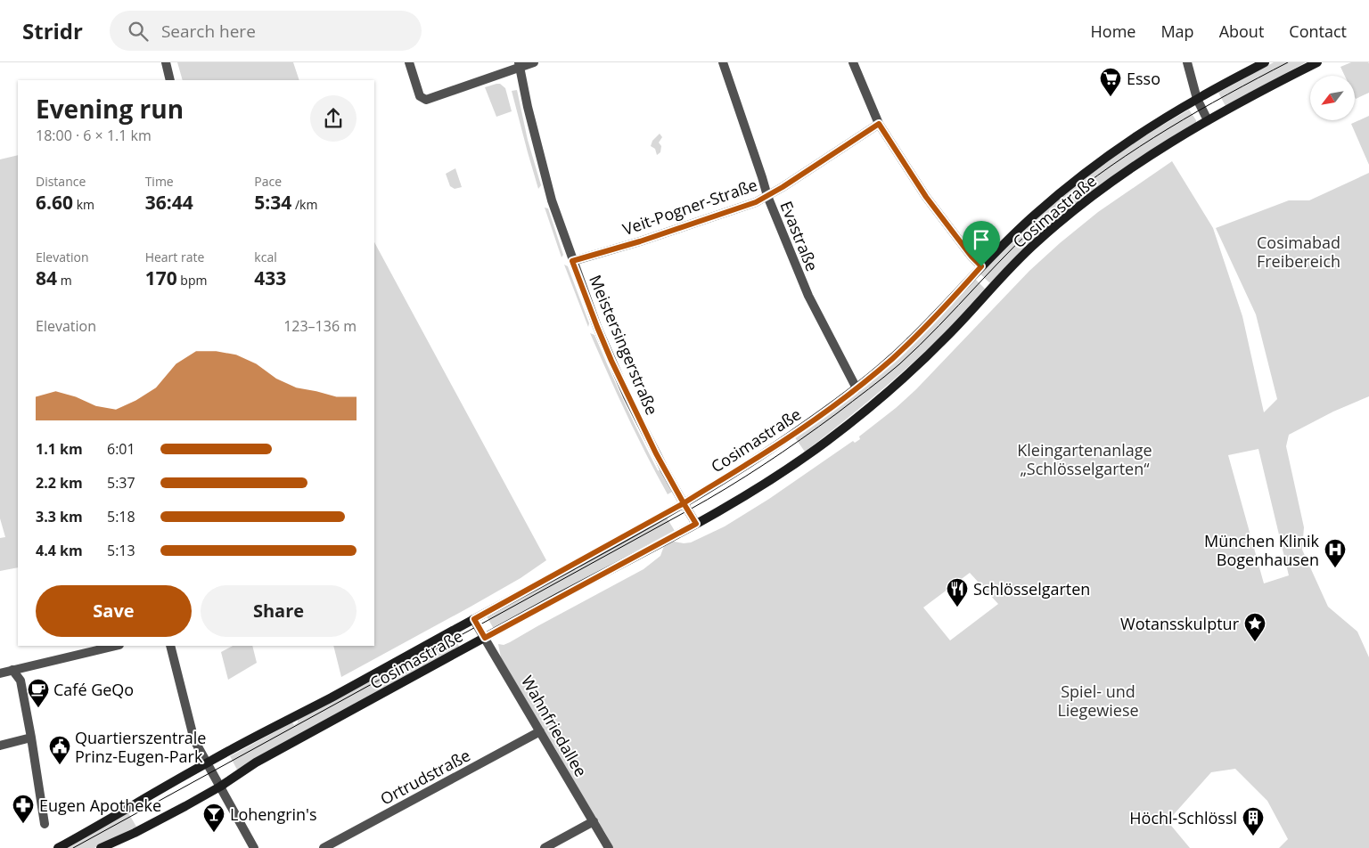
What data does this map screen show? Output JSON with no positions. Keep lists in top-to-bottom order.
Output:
{
  "streets": {
    "main road": ["Cosimastraße"],
    "street": [
      "Veit-Pogner-Straße",
      "Evastraße",
      "Meistersingerstraße",
      "Wahnfriedallee",
      "Ortrudstraße"
    ]
  },
  "crossings": [
    ["Veit-Pogner-Straße", "Evastraße"],
    ["Veit-Pogner-Straße", "Meistersingerstraße"],
    ["Cosimastraße", "Evastraße"],
    ["Cosimastraße", "Meistersingerstraße"],
    ["Cosimastraße", "Wahnfriedallee"],
    ["Wahnfriedallee", "Ortrudstraße"]
  ],
  "parks": ["Cosimabad Freibereich", "Kleingartenanlage „Schlösselgarten“", "Spiel- und Liegewiese"],
  "places": {
    "supermarket": ["Esso"],
    "hospital": ["München Klinik Bogenhausen"],
    "restaurant": ["Schlösselgarten"],
    "place": ["Wotansskulptur"],
    "cafe": ["Café GeQo"],
    "public building": ["Quartierszentrale Prinz-Eugen-Park"],
    "pharmacy": ["Eugen Apotheke"],
    "bar": ["Lohengrin's"],
    "building": ["Höchl-Schlössl"]
  },
  "north": "bottom left",
  "page": {
    "header": "Stridr",
    "search": "Search here",
    "nav": [
      "Home",
      "Map",
      "About",
      "Contact"
    ],
    "heading": ["Evening run", "18:00 · 6 × 1.1 km"],
    "stats": [
      ["Distance", "6.60 km"],
      ["Time", "36:44"],
      ["Pace", "5:34 /km"],
      ["Elevation", "84 m"],
      ["Heart rate", "170 bpm"],
      ["kcal", "433"]
    ],
    "chart": ["Elevation", "123–136 m"],
    "list": [
      {
        "name": "1.1 km",
        "note": "6:01"
      },
      {
        "name": "2.2 km",
        "note": "5:37"
      },
      {
        "name": "3.3 km",
        "note": "5:18"
      },
      {
        "name": "4.4 km",
        "note": "5:13"
      }
    ],
    "buttons": ["Save", "Share"]
  }
}
